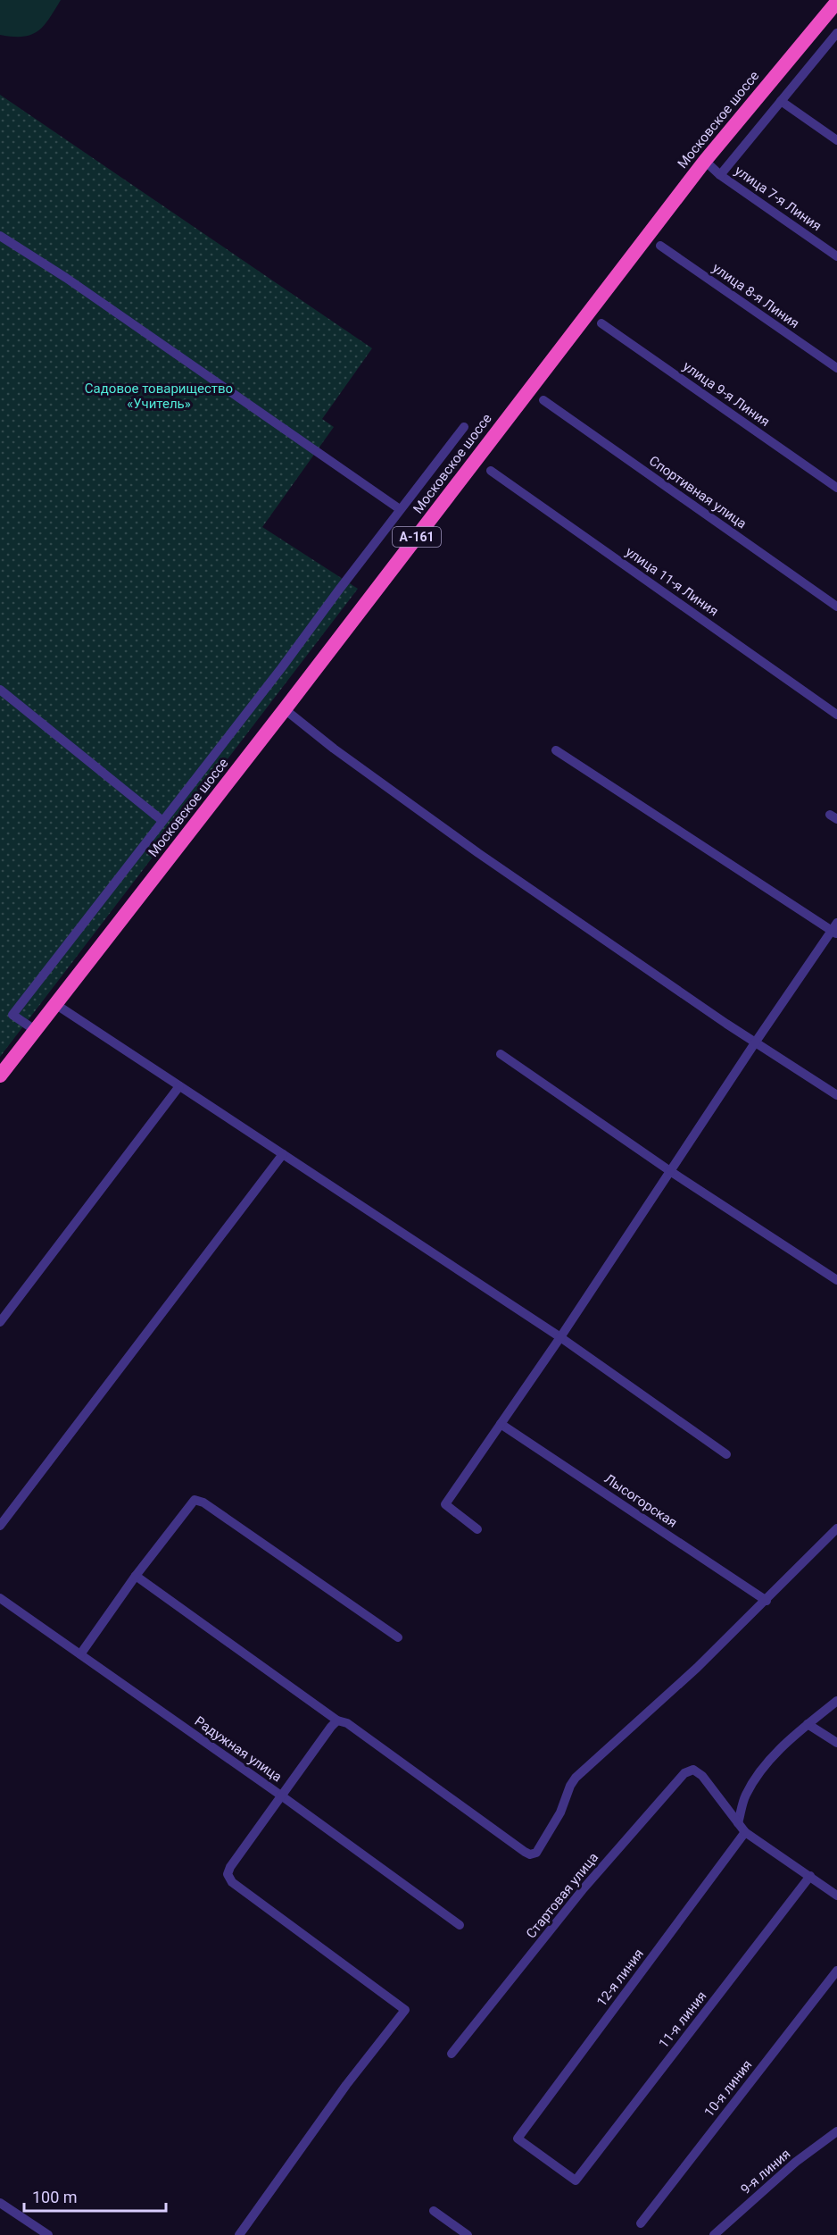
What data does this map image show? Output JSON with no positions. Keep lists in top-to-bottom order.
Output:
{
  "streets": {
    "highway": ["Московское шоссе", "А-161"],
    "street": [
      "улица 7-я Линия",
      "улица 8-я Линия",
      "улица 9-я Линия",
      "Спортивная улица",
      "улица 11-я Линия",
      "Лысогорская",
      "Радужная улица",
      "Стартовая улица",
      "12-я линия",
      "11-я линия",
      "10-я линия",
      "9-я линия"
    ]
  },
  "crossings": [
    ["Московское шоссе", "улица 7-я Линия"],
    ["12-я линия", "11-я линия"]
  ],
  "parks": ["Садовое товарищество «Учитель»"],
  "scale_bar": "100 m"
}
